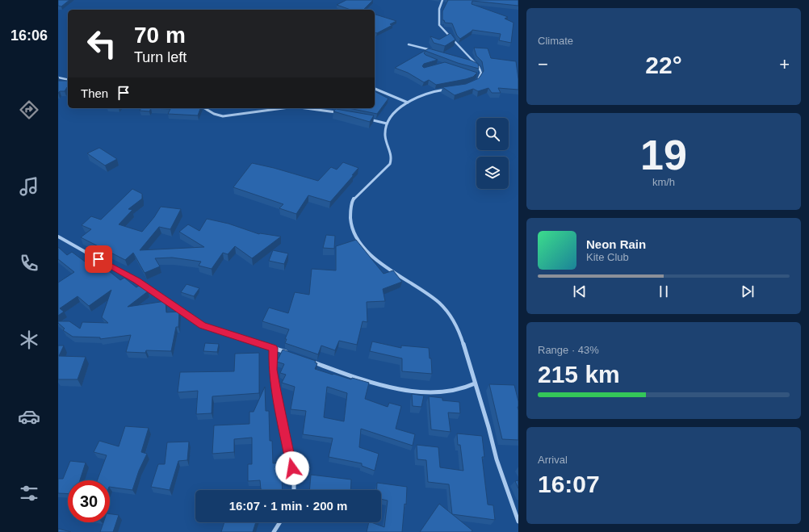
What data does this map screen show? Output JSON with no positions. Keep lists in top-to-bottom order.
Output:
{
  "page": {
    "tabs": "16:06",
    "tile": [
      "Climate",
      ["19", "km/h"],
      ["Range · 43%", "215 km"],
      ["Arrival", "16:07"]
    ],
    "turn": ["70 m", "Turn left"],
    "heat": ["−", "22°", "+"],
    "then": "Then",
    "song": ["Neon Rain", "Kite Club"],
    "limit": "30",
    "trip": "16:07 · 1 min · 200 m"
  }
}
